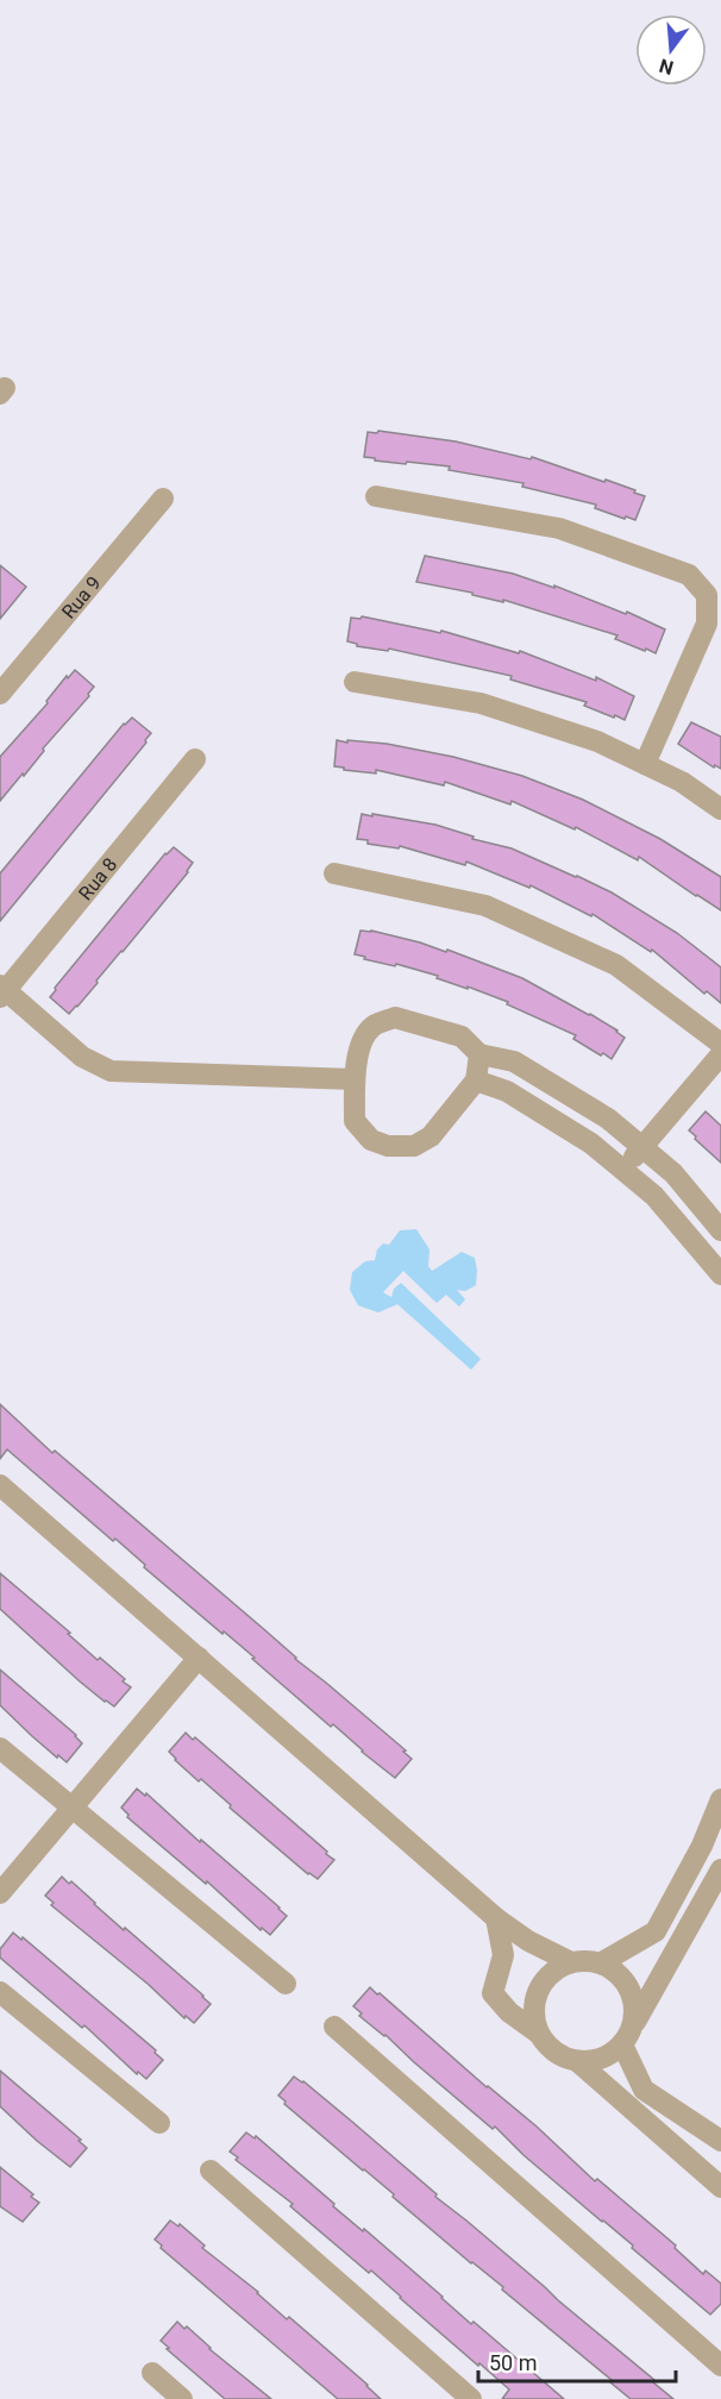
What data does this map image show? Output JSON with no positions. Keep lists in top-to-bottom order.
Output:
{
  "streets": {
    "street": ["Rua 9", "Rua 8"]
  },
  "scale_bar": "50 m",
  "north": "bottom"
}
